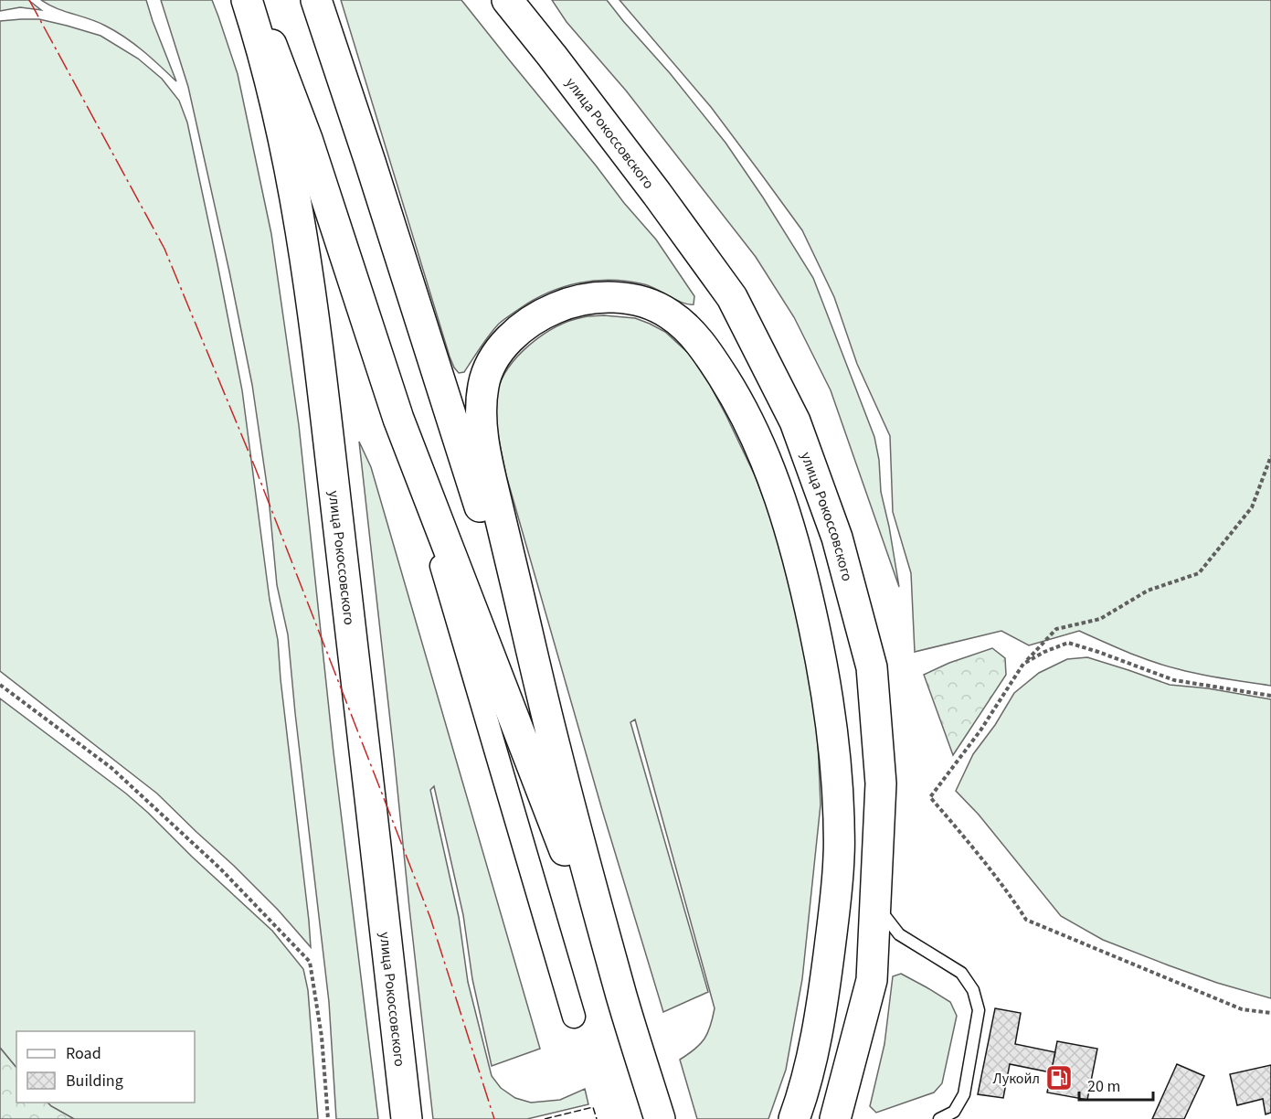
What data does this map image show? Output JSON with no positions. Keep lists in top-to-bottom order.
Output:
{
  "streets": {
    "main road": ["улица Рокоссовского"]
  },
  "places": {
    "fuel station": ["Лукойл"]
  },
  "legend": ["Road", "Building"],
  "scale_bar": "20 m"
}
